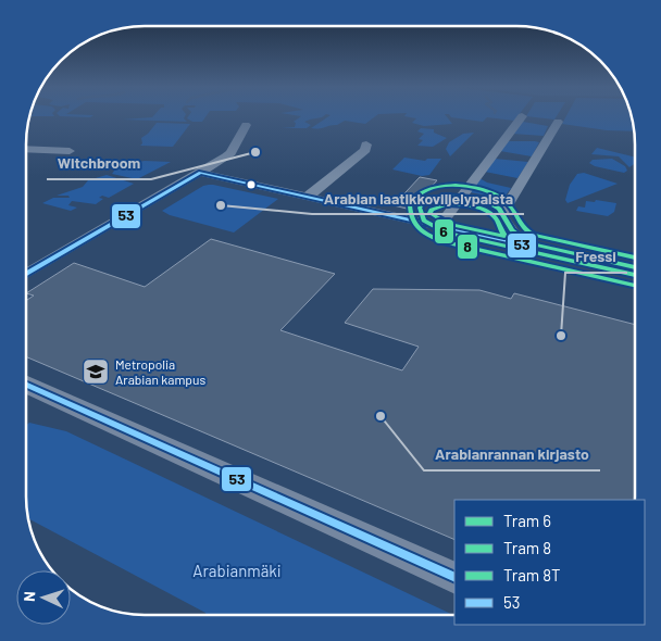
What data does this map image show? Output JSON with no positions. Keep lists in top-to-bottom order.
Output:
{
  "parks": ["Arabianmäki"],
  "places": {
    "other": [
      "Witchbroom",
      "Arabian laatikkoviljelypalsta",
      "Fressi",
      "Arabianrannan kirjasto"
    ],
    "school or university": ["Metropolia Arabian kampus"]
  },
  "lines": [
    "transit line 53",
    "tram line 8",
    "tram line 6",
    "tram line 8T"
  ],
  "legend": [
    "Tram 6",
    "Tram 8",
    "Tram 8T",
    "53"
  ],
  "north": "left"
}
